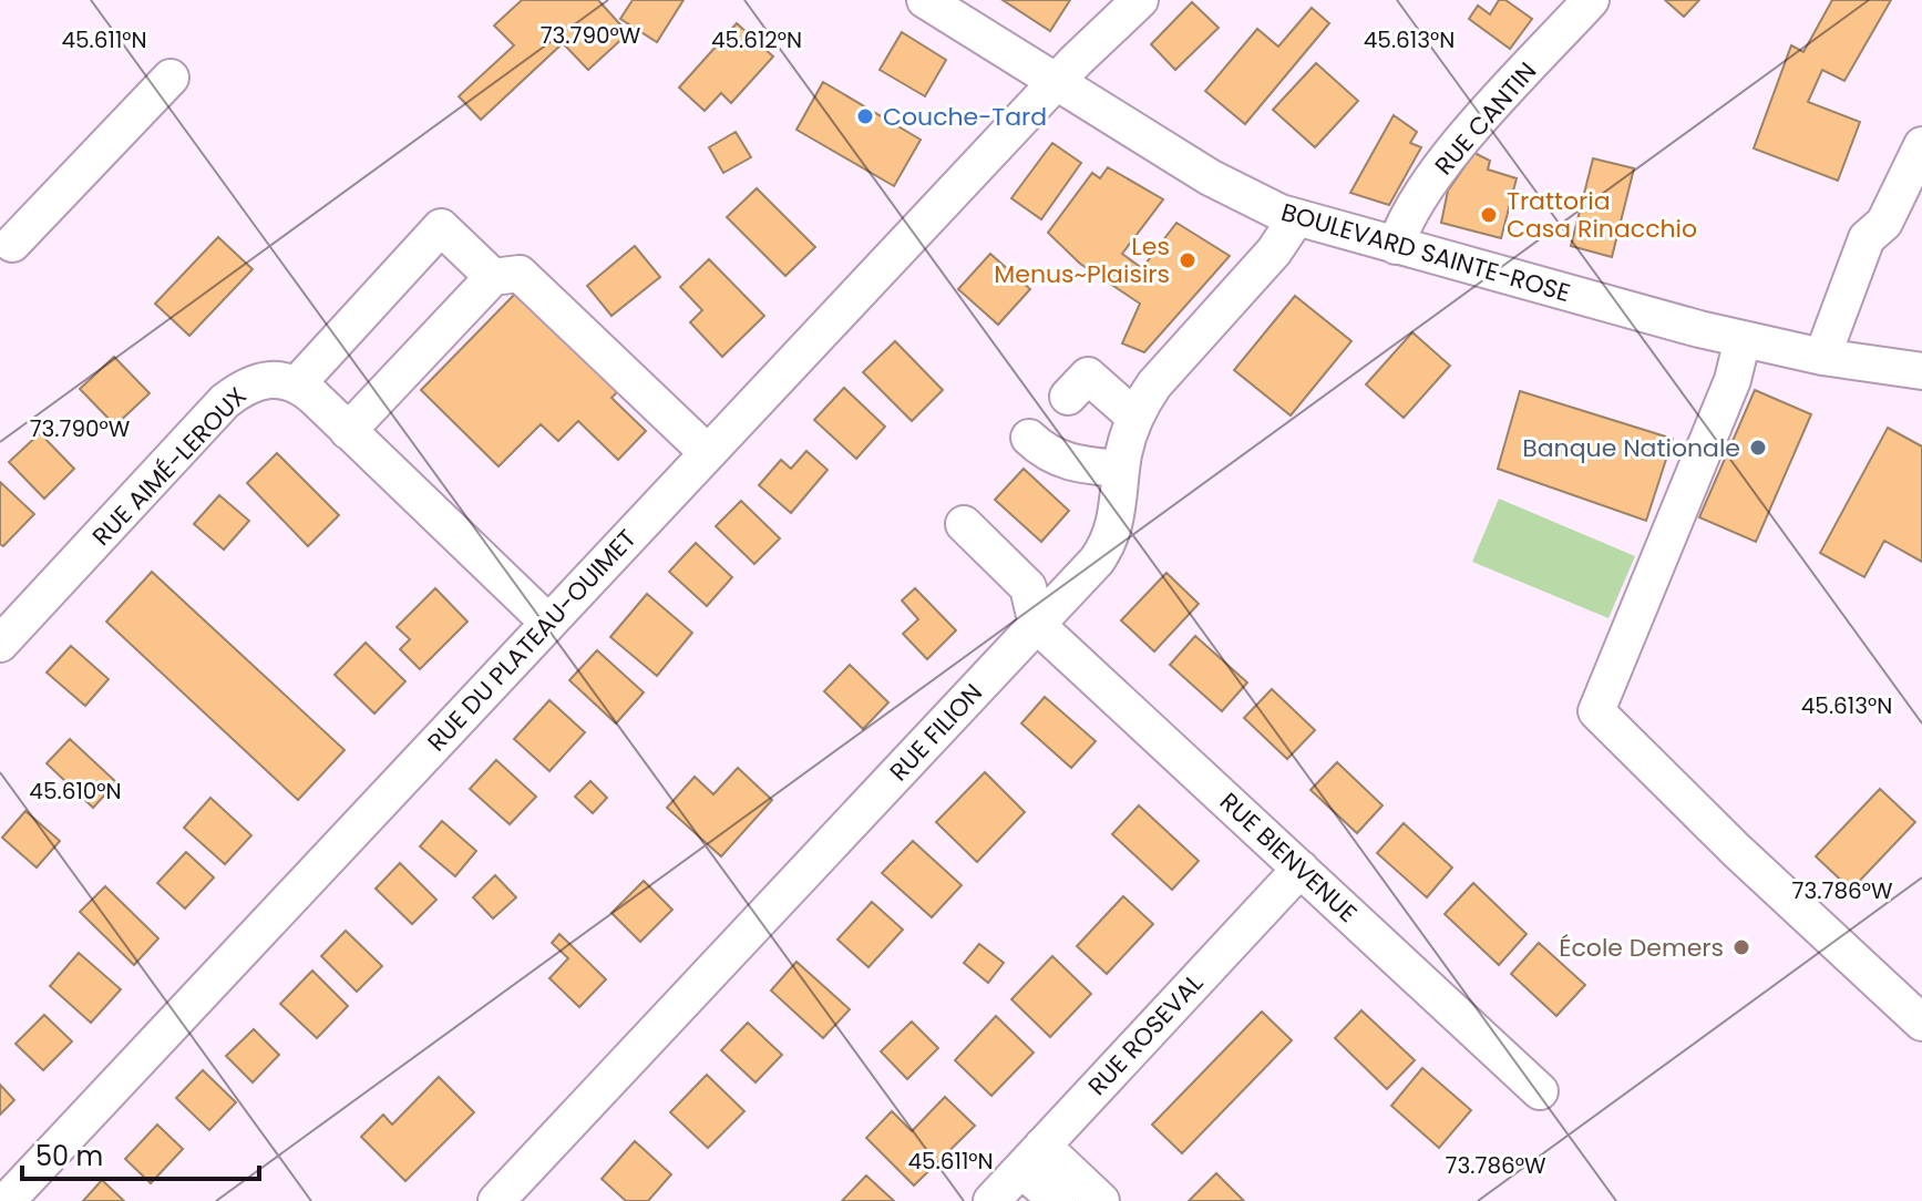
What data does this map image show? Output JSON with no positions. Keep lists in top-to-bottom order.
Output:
{
  "streets": {
    "street": [
      "RUE CANTIN",
      "BOULEVARD SAINTE-ROSE",
      "RUE AIMÉ-LEROUX",
      "RUE DU PLATEAU-OUIMET",
      "RUE FILION",
      "RUE BIENVENUE",
      "RUE ROSEVAL"
    ]
  },
  "crossings": [
    ["RUE CANTIN", "BOULEVARD SAINTE-ROSE"],
    ["BOULEVARD SAINTE-ROSE", "RUE DU PLATEAU-OUIMET"],
    ["BOULEVARD SAINTE-ROSE", "RUE FILION"],
    ["RUE FILION", "RUE BIENVENUE"],
    ["RUE BIENVENUE", "RUE ROSEVAL"]
  ],
  "places": [
    "Couche-Tard",
    "Trattoria Casa Rinacchio",
    "Les Menus~Plaisirs",
    "Banque Nationale",
    "École Demers"
  ],
  "scale_bar": "50 m",
  "coordinates": [
    "73.790°W",
    "45.611°N",
    "45.612°N",
    "45.613°N",
    "45.610°N",
    "73.786°W"
  ]
}
